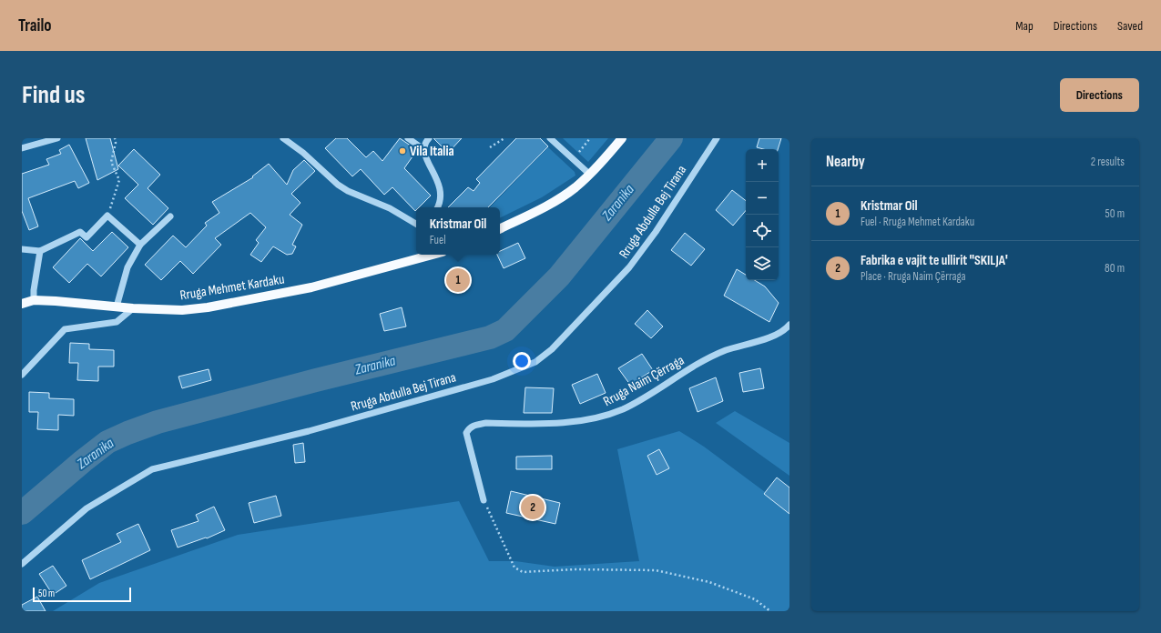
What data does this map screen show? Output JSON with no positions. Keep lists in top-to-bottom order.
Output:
{
  "streets": {
    "main road": ["Rruga Mehmet Kardaku"],
    "street": ["Rruga Abdulla Bej Tirana", "Rruga Naim Çërraga"]
  },
  "water": ["Zaranika"],
  "places": ["Vila Italia"],
  "scale_bar": "50 m",
  "page": {
    "header": "Trailo",
    "nav": ["Map", "Directions", "Saved"],
    "buttons": "Directions",
    "title": "Find us",
    "heading": ["Nearby", "2 results"],
    "map_buttons": ["+", "−"],
    "list": [
      {
        "mark": "1",
        "name": "Kristmar Oil",
        "note": "Fuel · Rruga Mehmet Kardaku",
        "value": "50 m"
      },
      {
        "mark": "2",
        "name": "Fabrika e vajit te ullirit ''SKILJA'",
        "note": "Place · Rruga Naim Çërraga",
        "value": "80 m"
      }
    ],
    "popup": ["Kristmar Oil", "Fuel"],
    "pins": ["1", "2"],
    "scale": "50 m"
  }
}
